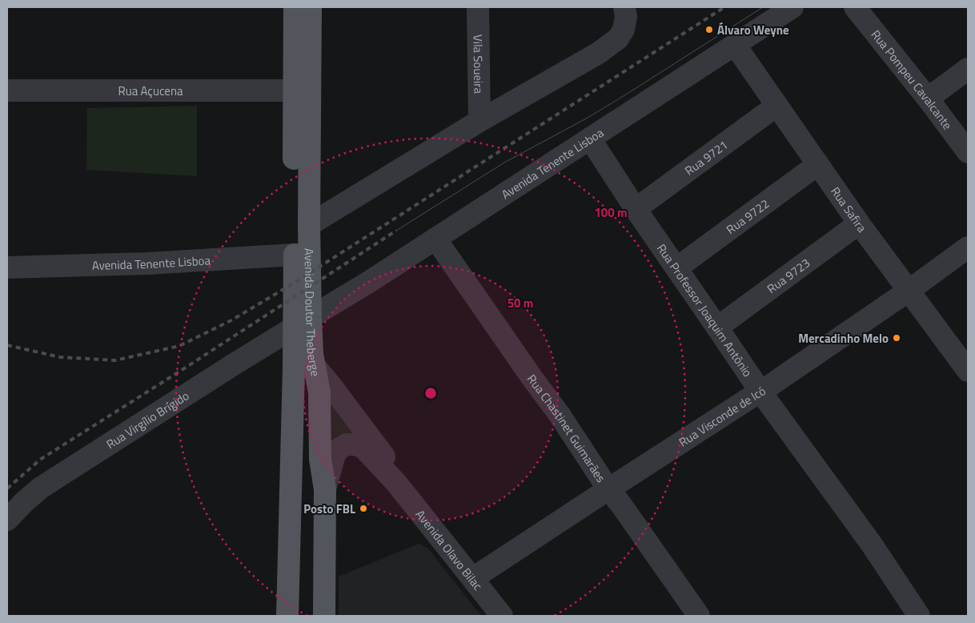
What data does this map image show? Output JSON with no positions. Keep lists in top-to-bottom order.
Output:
{
  "streets": {
    "main road": ["Avenida Doutor Theberge"],
    "street": [
      "Vila Soueira",
      "Rua Pompeu Cavalcante",
      "Rua Açucena",
      "Rua 9721",
      "Avenida Tenente Lisboa",
      "Rua Safira",
      "Rua 9722",
      "Rua 9723",
      "Rua Professor Joaquim Antônio",
      "Rua Visconde de Icó",
      "Rua Virgílio Brígido",
      "Rua Chastinet Guimarães",
      "Avenida Olavo Bilac"
    ]
  },
  "crossings": [
    ["Rua Açucena", "Avenida Doutor Theberge"],
    ["Rua 9721", "Rua Safira"],
    ["Rua 9721", "Rua Professor Joaquim Antônio"],
    ["Avenida Tenente Lisboa", "Rua Safira"],
    ["Avenida Tenente Lisboa", "Rua Professor Joaquim Antônio"],
    ["Avenida Tenente Lisboa", "Avenida Doutor Theberge"],
    ["Avenida Tenente Lisboa", "Rua Virgílio Brígido"],
    ["Avenida Tenente Lisboa", "Rua Chastinet Guimarães"],
    ["Rua Safira", "Rua 9722"],
    ["Rua Safira", "Rua 9723"],
    ["Rua Safira", "Rua Visconde de Icó"],
    ["Rua 9722", "Rua Professor Joaquim Antônio"],
    ["Rua 9723", "Rua Professor Joaquim Antônio"],
    ["Rua Professor Joaquim Antônio", "Rua Visconde de Icó"],
    ["Avenida Doutor Theberge", "Rua Virgílio Brígido"],
    ["Avenida Doutor Theberge", "Avenida Olavo Bilac"],
    ["Rua Visconde de Icó", "Rua Chastinet Guimarães"],
    ["Rua Visconde de Icó", "Avenida Olavo Bilac"]
  ],
  "places": ["Álvaro Weyne", "Mercadinho Melo", "Posto FBL"],
  "rings": ["100 m", "50 m"]
}
